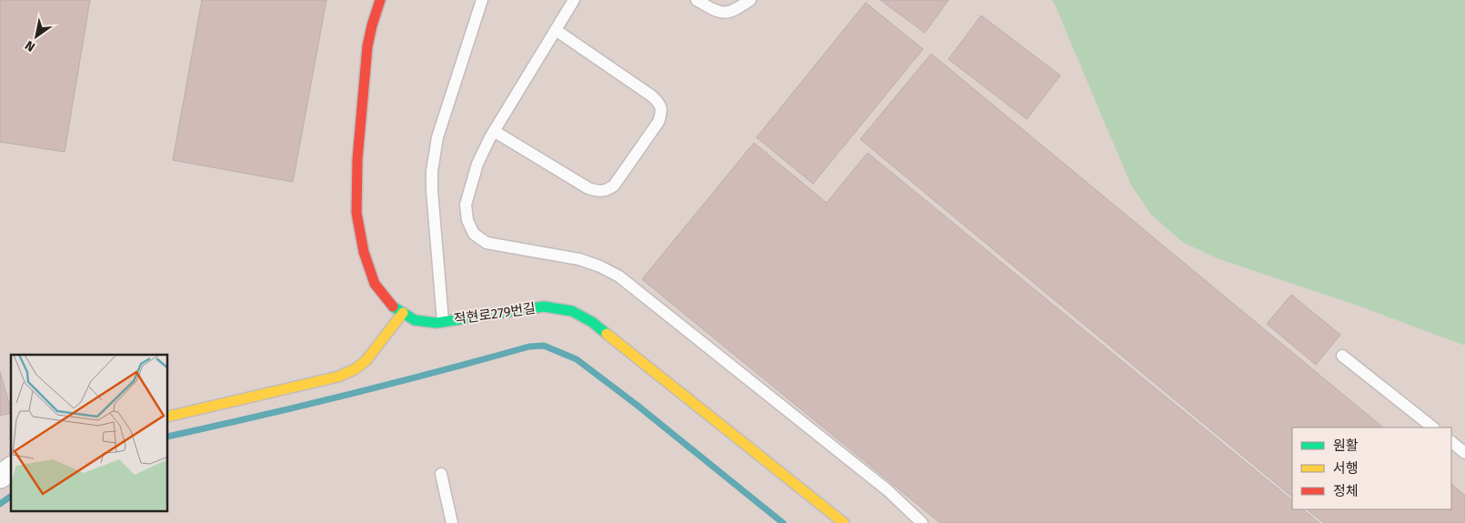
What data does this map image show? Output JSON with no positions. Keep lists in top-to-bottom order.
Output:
{
  "streets": {
    "street": ["적현로279번길"]
  },
  "legend": ["원활", "서행", "정체"],
  "north": "bottom left"
}
